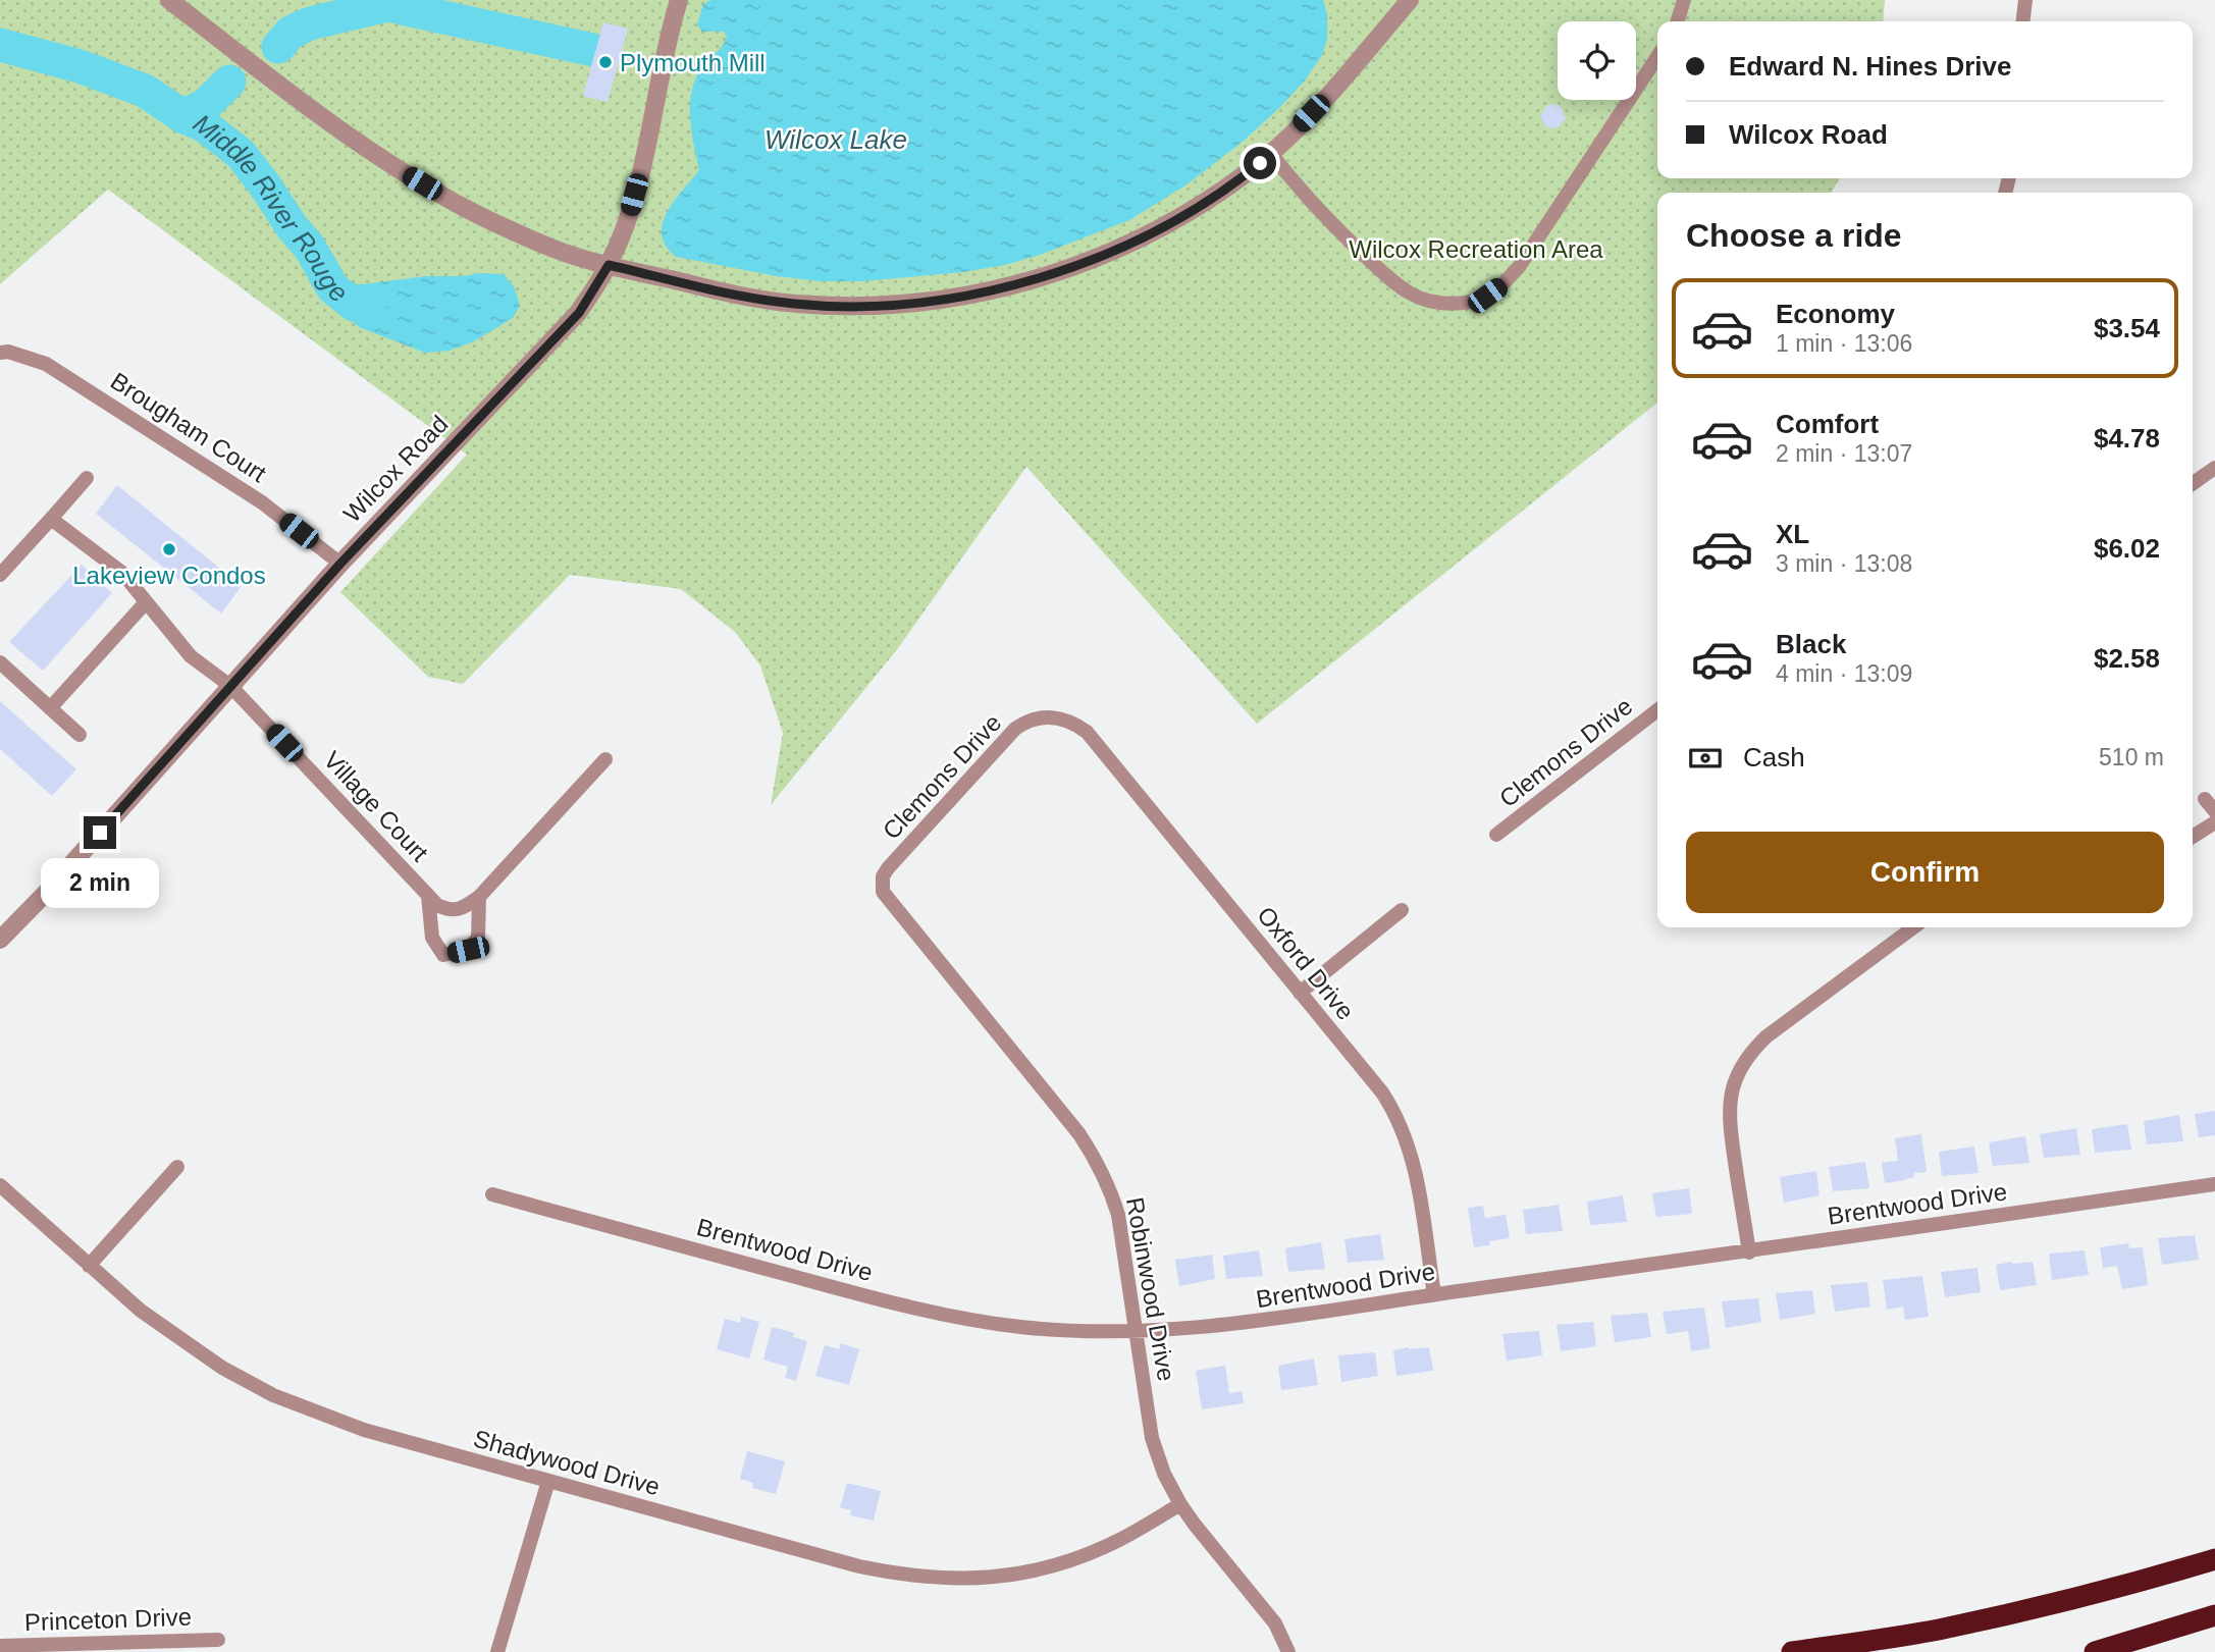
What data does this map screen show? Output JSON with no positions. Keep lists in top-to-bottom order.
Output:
{
  "streets": {
    "street": [
      "Brougham Court",
      "Wilcox Road",
      "Clemons Drive",
      "Village Court",
      "Oxford Drive",
      "Brentwood Drive",
      "Robinwood Drive",
      "Shadywood Drive",
      "Princeton Drive"
    ]
  },
  "crossings": [
    ["Brougham Court", "Wilcox Road"],
    ["Wilcox Road", "Village Court"],
    ["Clemons Drive", "Oxford Drive"],
    ["Clemons Drive", "Robinwood Drive"],
    ["Oxford Drive", "Brentwood Drive"],
    ["Brentwood Drive", "Robinwood Drive"],
    ["Robinwood Drive", "Shadywood Drive"]
  ],
  "water": ["Wilcox Lake", "Middle River Rouge"],
  "parks": ["Wilcox Recreation Area"],
  "places": ["Plymouth Mill", "Lakeview Condos"],
  "page": {
    "banner": ["Edward N. Hines Drive", "Wilcox Road"],
    "heading": "Choose a ride",
    "list": [
      {
        "name": "Economy",
        "note": "1 min · 13:06",
        "value": "$3.54"
      },
      {
        "name": "Comfort",
        "note": "2 min · 13:07",
        "value": "$4.78"
      },
      {
        "name": "XL",
        "note": "3 min · 13:08",
        "value": "$6.02"
      },
      {
        "name": "Black",
        "note": "4 min · 13:09",
        "value": "$2.58"
      }
    ],
    "pay": ["Cash", "510 m"],
    "buttons": "Confirm",
    "bubble": "2 min"
  }
}
